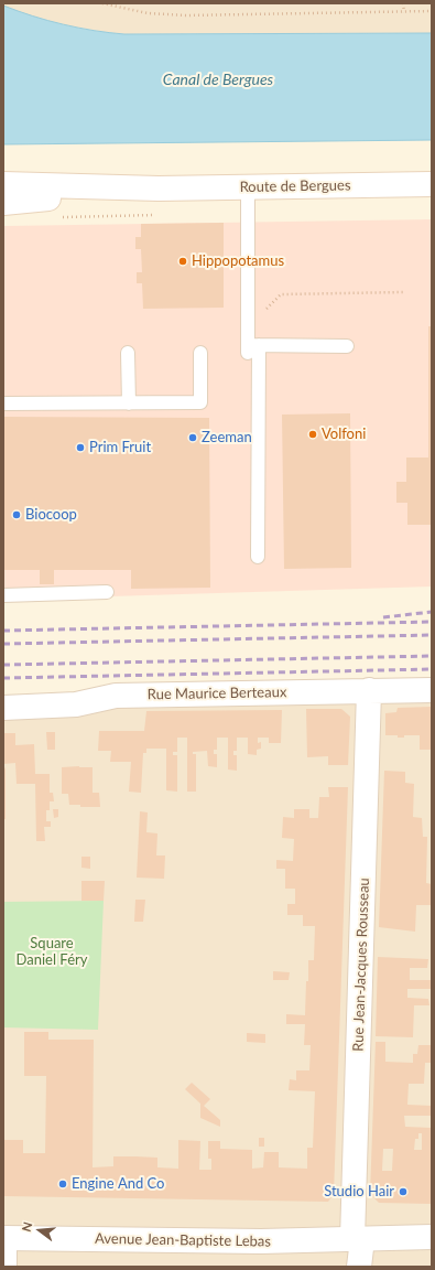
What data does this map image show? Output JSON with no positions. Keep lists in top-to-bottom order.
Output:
{
  "streets": {
    "street": [
      "Route de Bergues",
      "Rue Maurice Berteaux",
      "Rue Jean-Jacques Rousseau",
      "Avenue Jean-Baptiste Lebas"
    ]
  },
  "crossings": [
    ["Rue Maurice Berteaux", "Rue Jean-Jacques Rousseau"],
    ["Rue Jean-Jacques Rousseau", "Avenue Jean-Baptiste Lebas"]
  ],
  "water": ["Canal de Bergues"],
  "parks": ["Square Daniel Féry"],
  "places": [
    "Hippopotamus",
    "Volfoni",
    "Zeeman",
    "Prim Fruit",
    "Biocoop",
    "Engine And Co",
    "Studio Hair"
  ],
  "north": "left"
}
